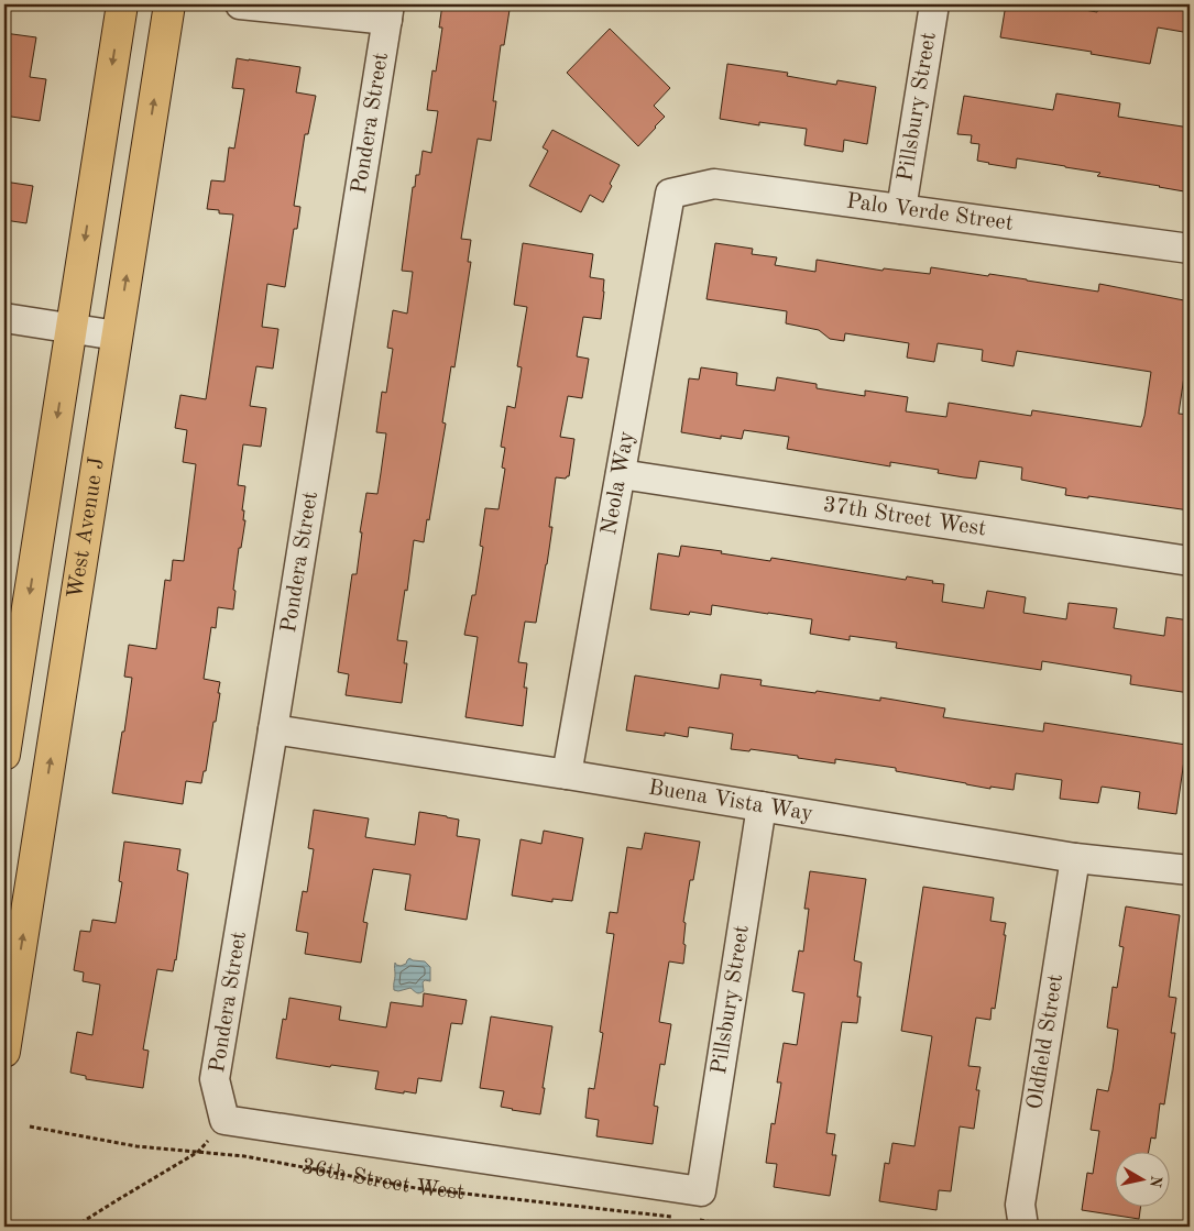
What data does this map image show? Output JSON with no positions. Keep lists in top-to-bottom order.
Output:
{
  "streets": {
    "main road": ["West Avenue J"],
    "street": [
      "Pillsbury Street",
      "Pondera Street",
      "Palo Verde Street",
      "Neola Way",
      "37th Street West",
      "Buena Vista Way",
      "Oldfield Street",
      "36th Street West"
    ]
  },
  "crossings": [
    ["Pillsbury Street", "Palo Verde Street"],
    ["Pillsbury Street", "Buena Vista Way"],
    ["Pillsbury Street", "36th Street West"],
    ["Pondera Street", "Buena Vista Way"],
    ["Pondera Street", "36th Street West"],
    ["Palo Verde Street", "Neola Way"],
    ["Neola Way", "37th Street West"],
    ["Neola Way", "Buena Vista Way"],
    ["Buena Vista Way", "Oldfield Street"]
  ],
  "north": "right"
}
